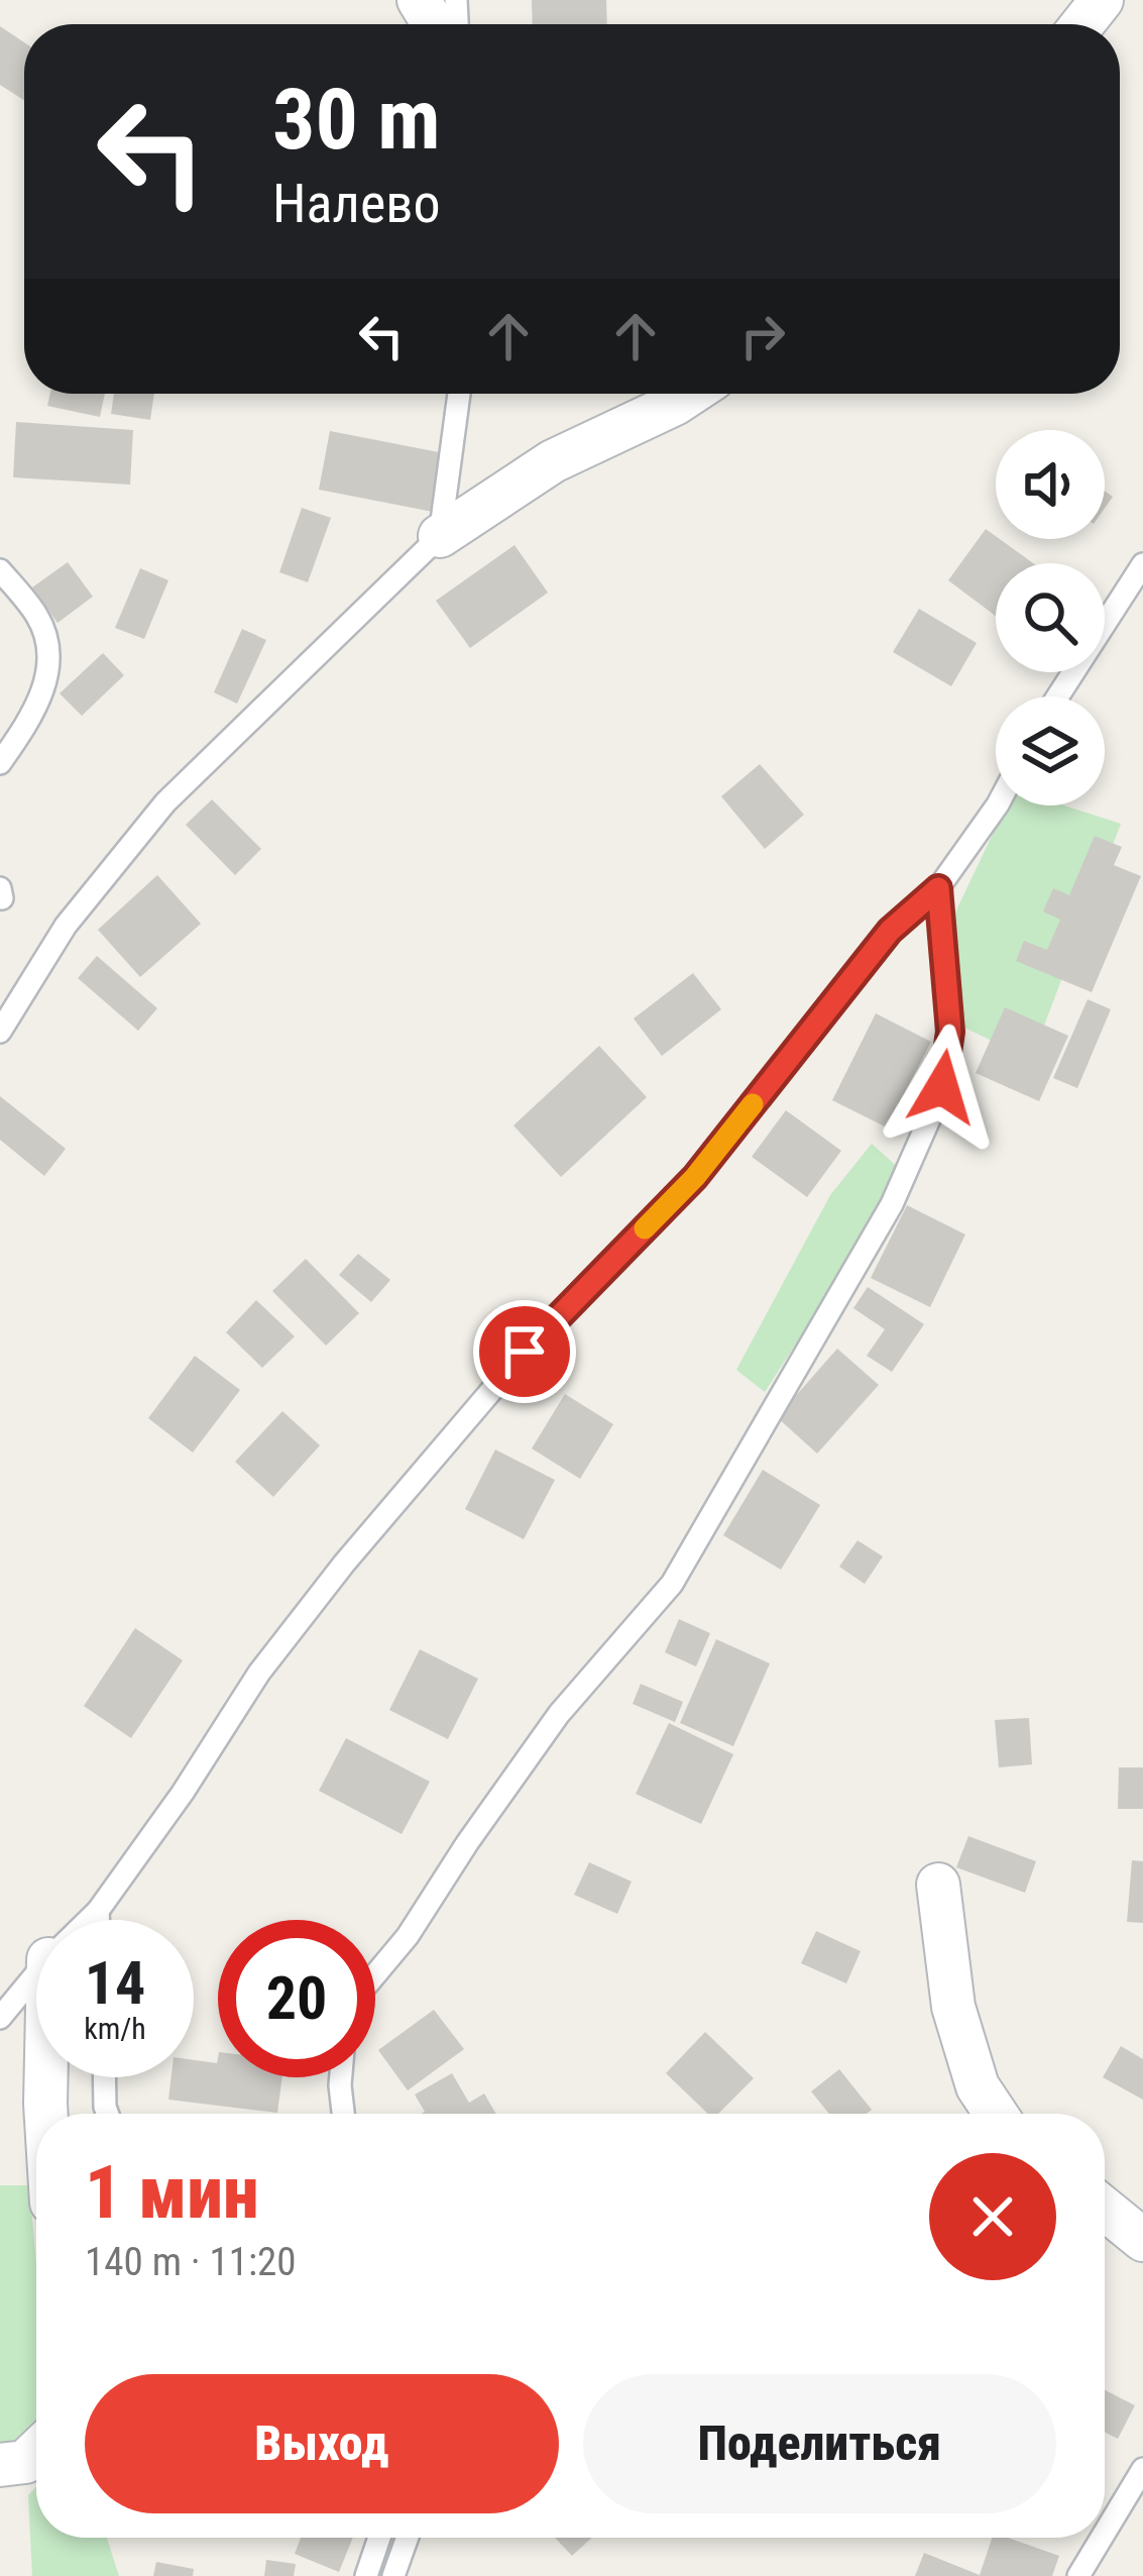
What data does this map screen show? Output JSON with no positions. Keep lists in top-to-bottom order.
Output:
{
  "page": {
    "turn": ["30 m", "Налево"],
    "speed": "14 km/h",
    "limit": "20",
    "heading": ["1 мин", "140 m · 11:20"],
    "buttons": ["Выход", "Поделиться"]
  }
}
